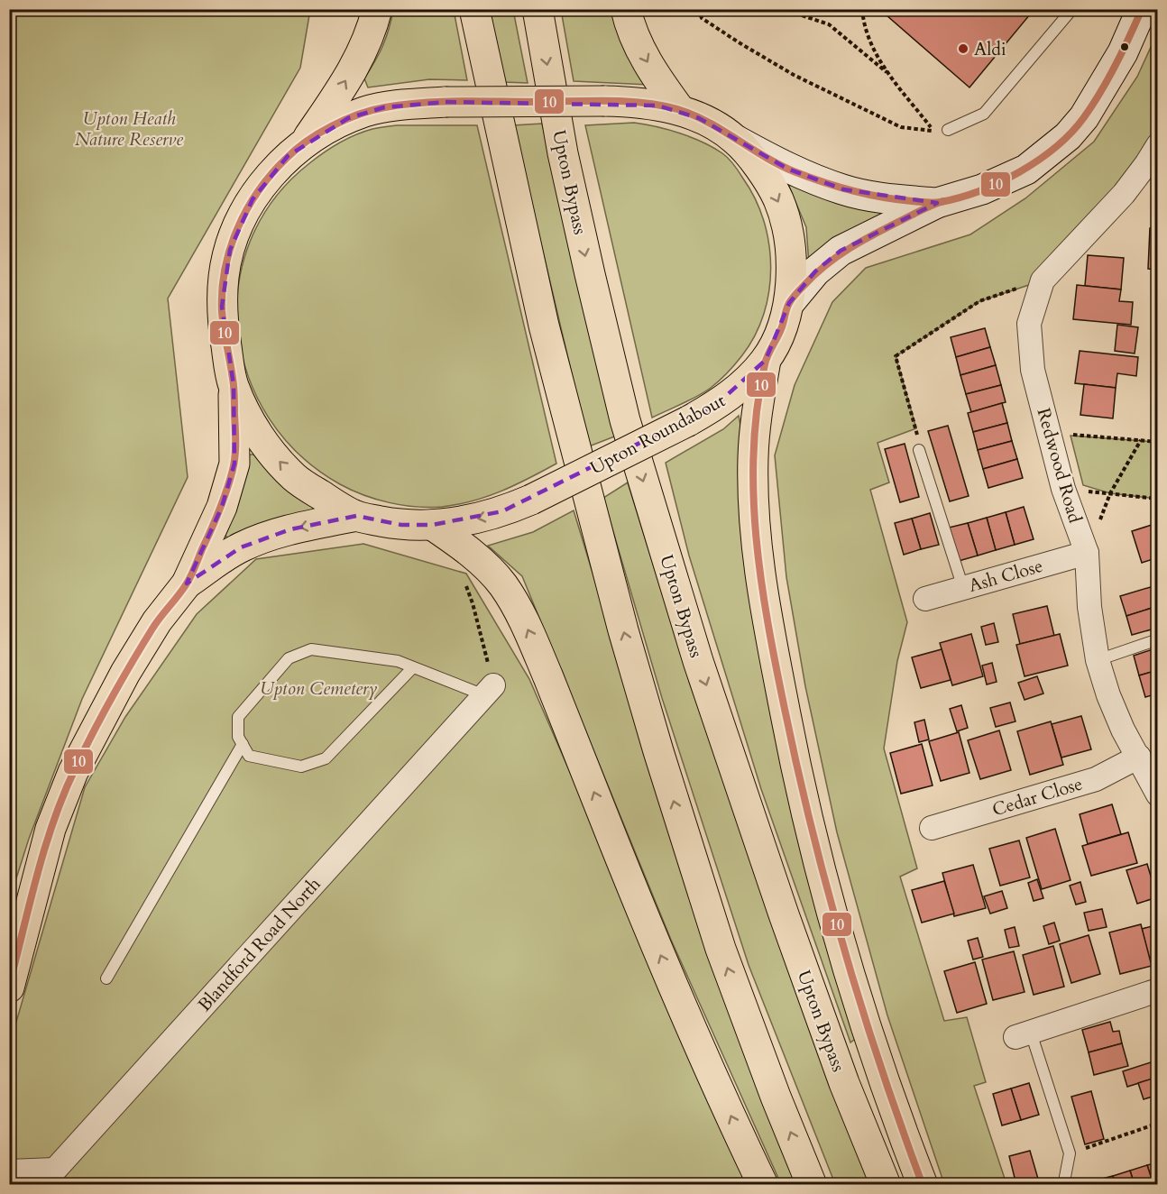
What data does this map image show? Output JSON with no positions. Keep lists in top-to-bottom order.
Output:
{
  "streets": {
    "highway": ["Upton Bypass", "Upton Roundabout"],
    "street": [
      "Redwood Road",
      "Ash Close",
      "Cedar Close",
      "Blandford Road North"
    ]
  },
  "crossings": [
    ["Redwood Road", "Ash Close"],
    ["Redwood Road", "Cedar Close"]
  ],
  "parks": ["Upton Heath Nature Reserve", "Upton Cemetery"],
  "places": ["Aldi"],
  "lines": ["transit line 10"]
}
